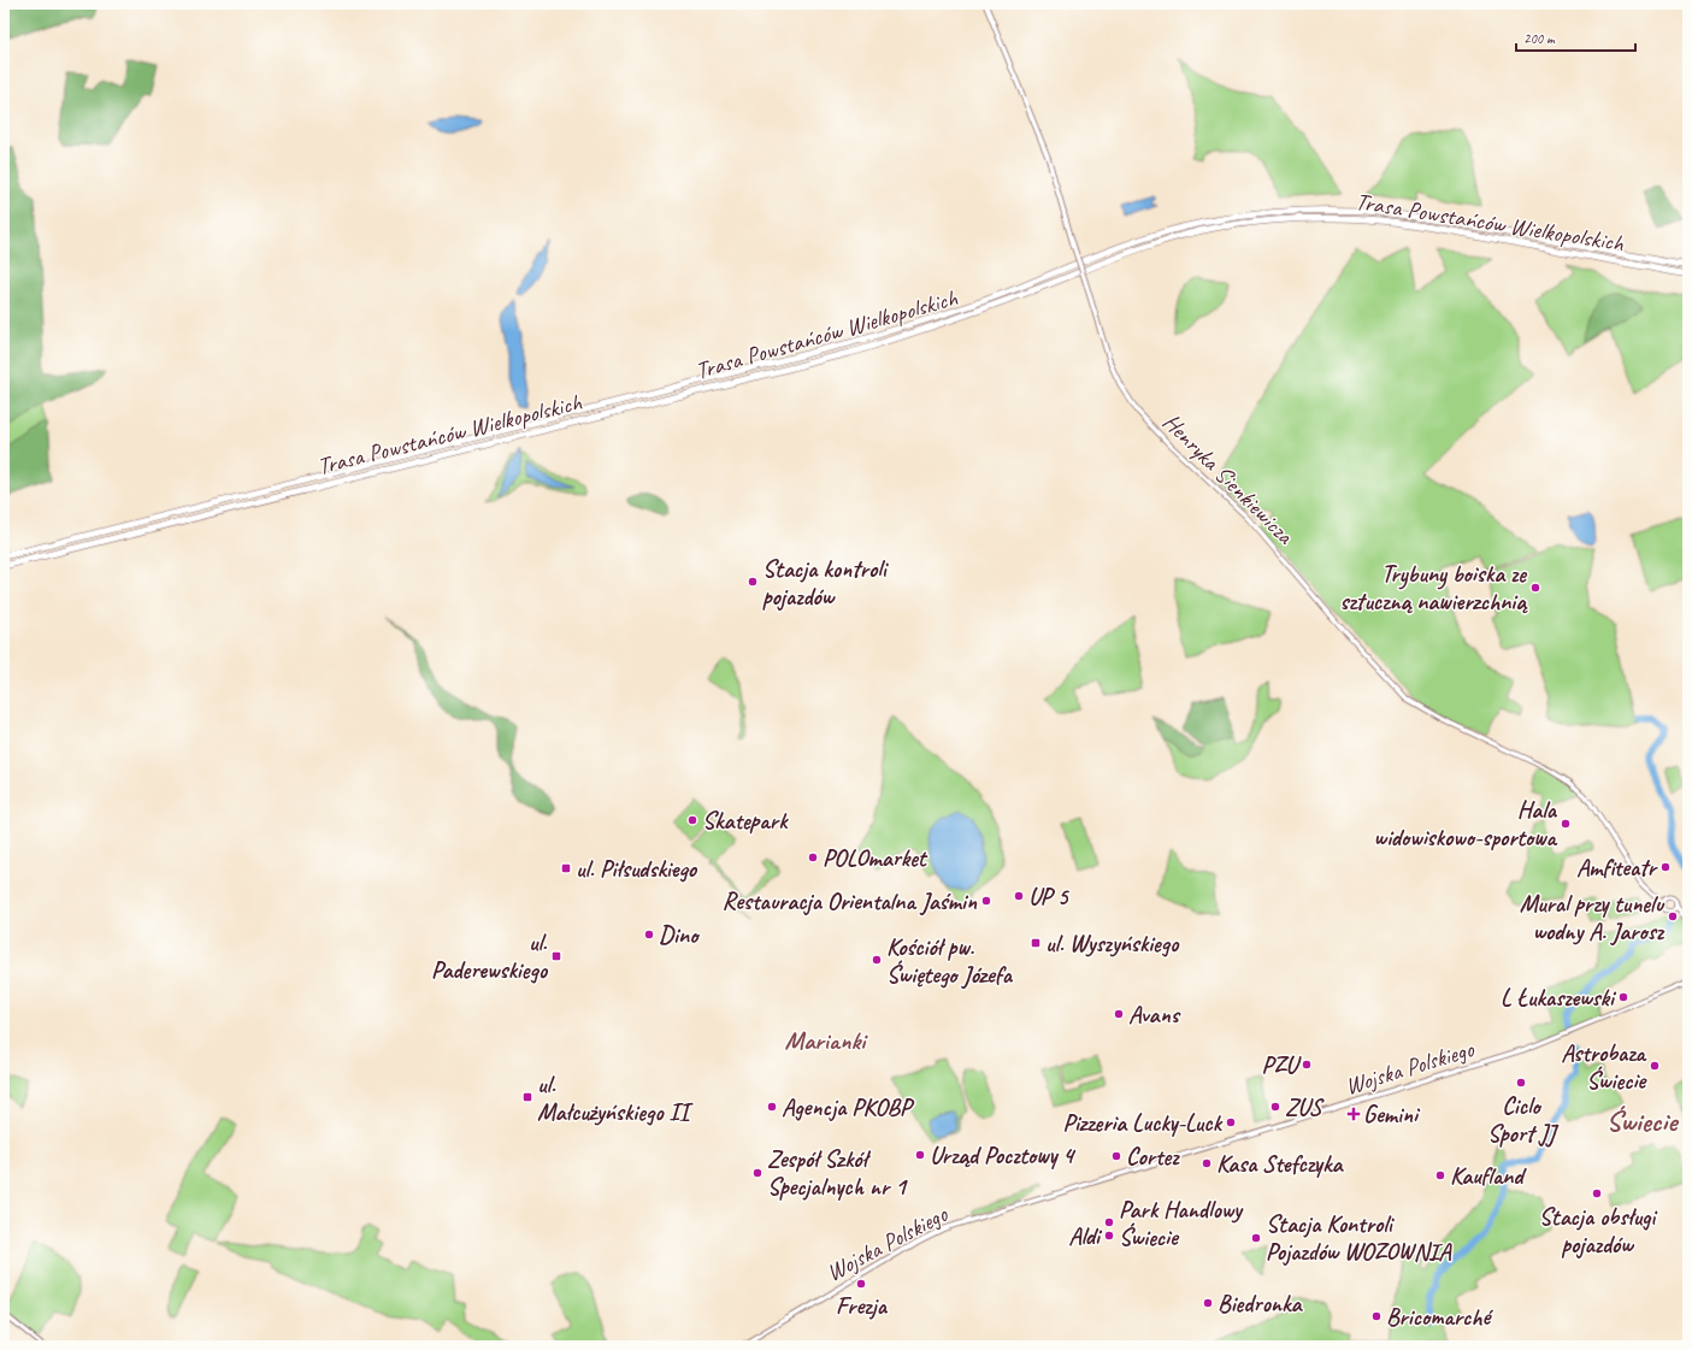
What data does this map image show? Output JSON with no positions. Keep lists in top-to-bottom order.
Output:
{
  "streets": {
    "highway": ["Trasa Powstańców Wielkopolskich"],
    "street": ["Henryka Sienkiewicza", "Wojska Polskiego"]
  },
  "districts": ["Marianki", "Świecie"],
  "places": {
    "other": [
      "Stacja kontroli pojazdów",
      "Trybuny boiska ze sztuczną nawierzchnią",
      "Skatepark",
      "Hala widowiskowo-sportowa",
      "POLOmarket",
      "Amfiteatr",
      "UP 5",
      "Restauracja Orientalna Jaśmin",
      "Mural przy tunelu wodny A. Jarosz",
      "Dino",
      "Kościół pw. Świętego Józefa",
      "L Łukaszewski",
      "Avans",
      "PZU",
      "Astrobaza Świecie",
      "Ciclo Sport JJ",
      "Agencja PKOBP",
      "ZUS",
      "Pizzeria Lucky-Luck",
      "Urząd Pocztowy 4",
      "Cortez",
      "Kasa Stefczyka",
      "Zespół Szkół Specjalnych nr 1",
      "Kaufland",
      "Stacja obsługi pojazdów",
      "Park Handlowy Świecie",
      "Aldi",
      "Stacja Kontroli Pojazdów WOZOWNIA",
      "Frezja",
      "Biedronka",
      "Bricomarché"
    ],
    "transit": [
      "ul. Piłsudskiego",
      "ul. Wyszyńskiego",
      "ul. Paderewskiego",
      "ul. Małcużyńskiego II"
    ],
    "health": ["Gemini"]
  },
  "scale_bar": "200 m"
}
